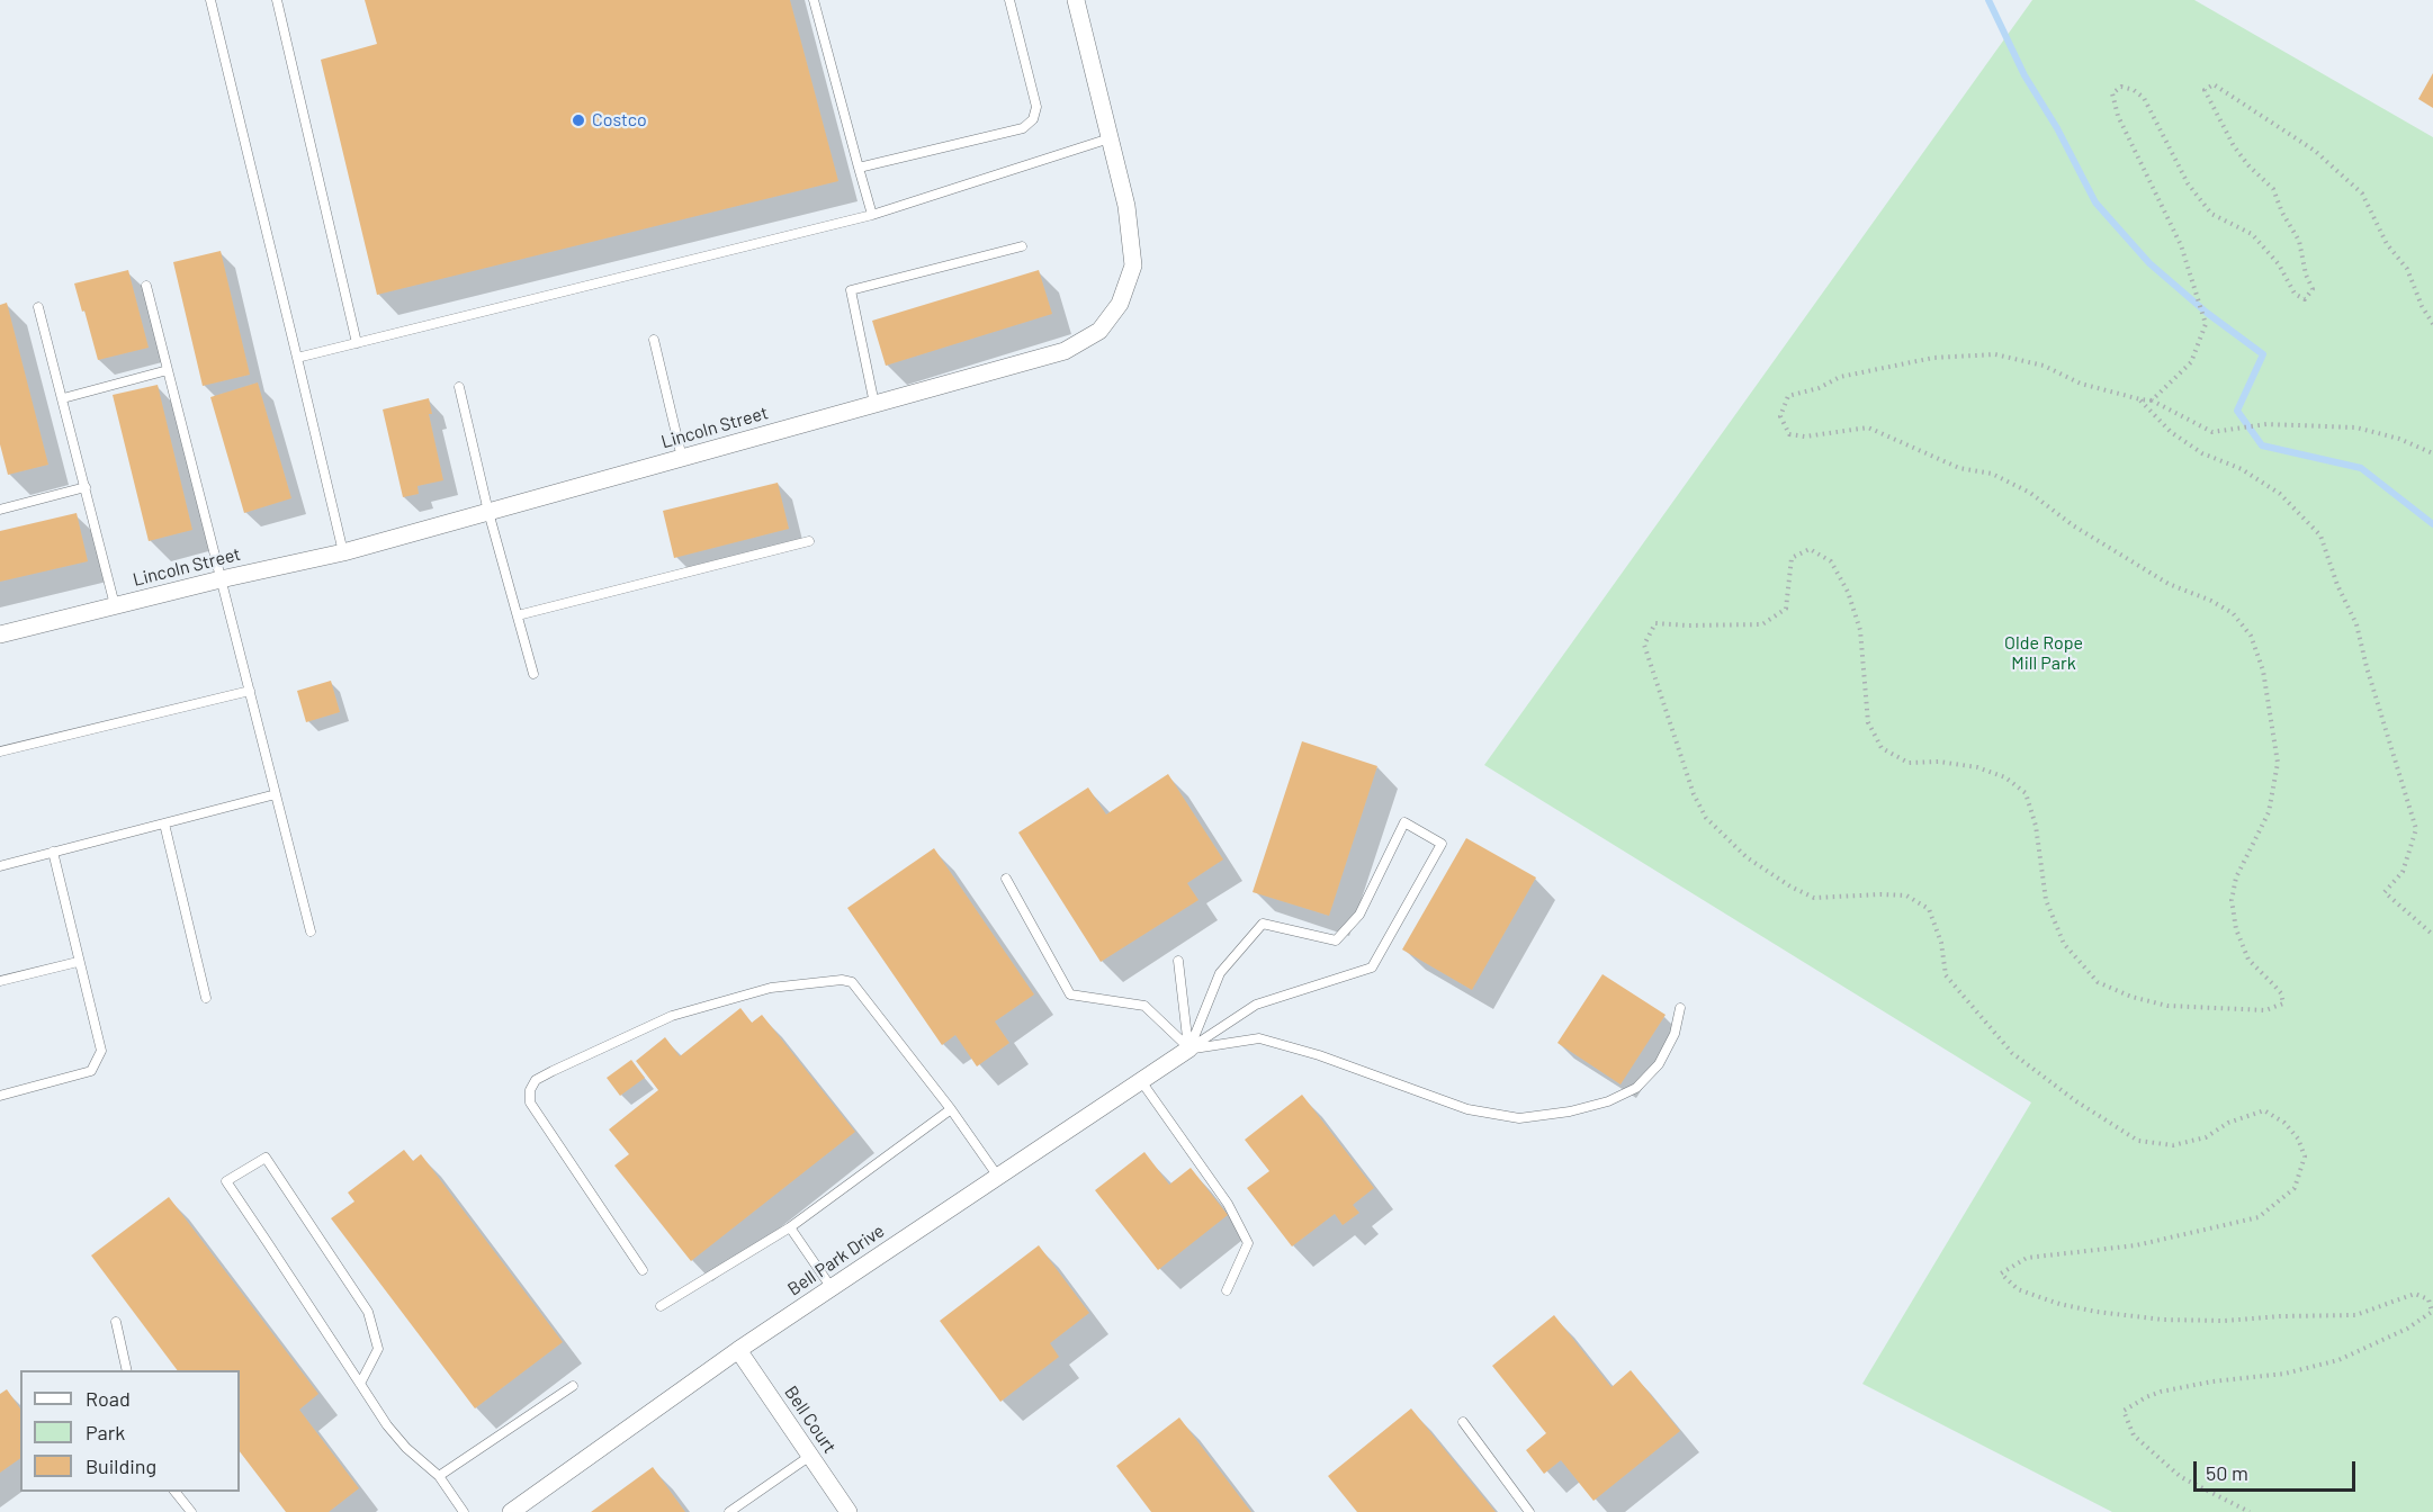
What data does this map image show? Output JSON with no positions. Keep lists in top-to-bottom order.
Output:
{
  "streets": {
    "street": ["Lincoln Street", "Bell Park Drive", "Bell Court"]
  },
  "crossings": [
    ["Bell Park Drive", "Bell Court"]
  ],
  "parks": ["Olde Rope Mill Park"],
  "places": ["Costco"],
  "legend": ["Road", "Park", "Building"],
  "scale_bar": "50 m"
}
